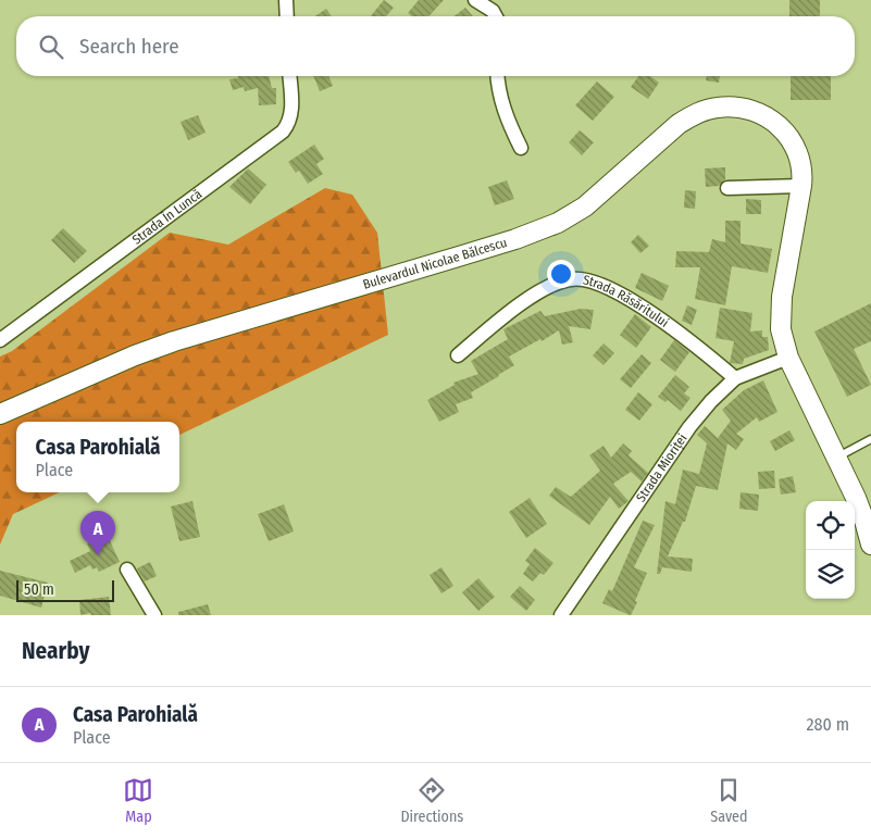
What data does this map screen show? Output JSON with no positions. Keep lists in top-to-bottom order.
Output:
{
  "streets": {
    "street": [
      "Strada În Luncă",
      "Bulevardul Nicolae Bălcescu",
      "Strada Răsăritului",
      "Strada Mioriței"
    ]
  },
  "crossings": [
    ["Bulevardul Nicolae Bălcescu", "Strada Mioriței"],
    ["Strada Răsăritului", "Strada Mioriței"]
  ],
  "scale_bar": "50 m",
  "page": {
    "search": "Search here",
    "popup": ["Casa Parohială", "Place"],
    "pins": "A",
    "scale": "50 m",
    "heading": "Nearby",
    "list": [
      {
        "mark": "A",
        "name": "Casa Parohială",
        "note": "Place",
        "value": "280 m"
      }
    ],
    "nav": ["Map", "Directions", "Saved"]
  }
}
